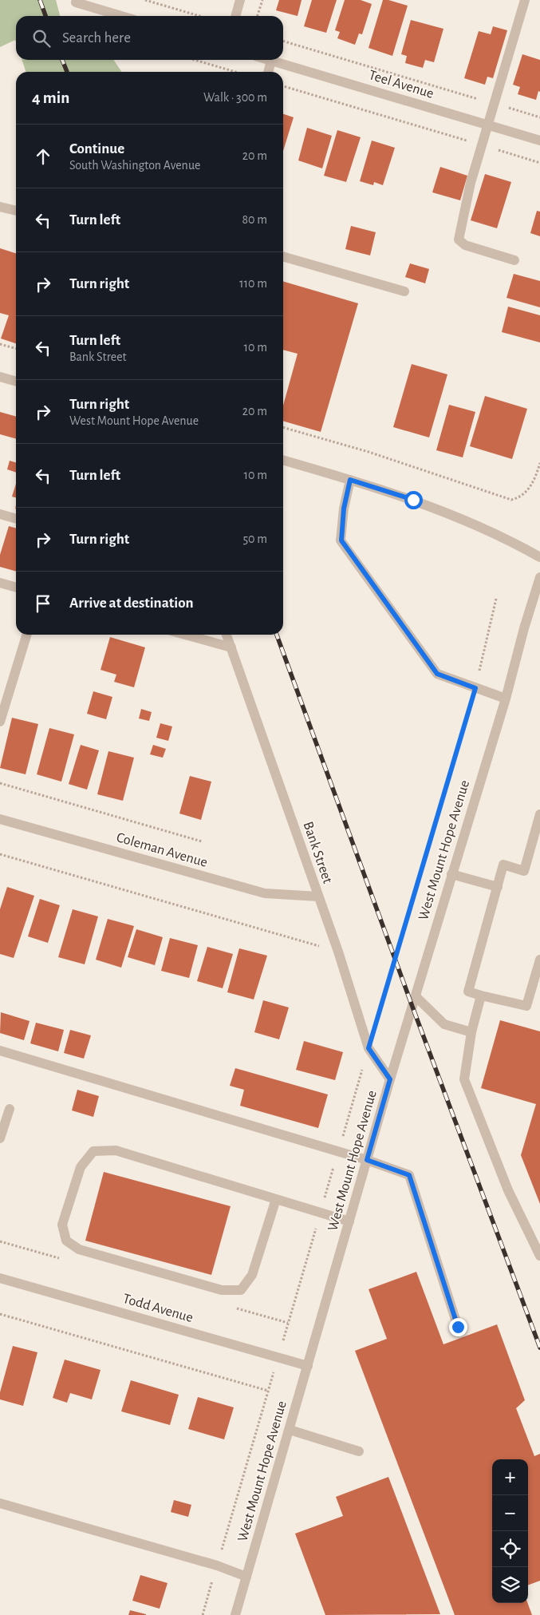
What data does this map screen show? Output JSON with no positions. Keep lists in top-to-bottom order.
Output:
{
  "streets": {
    "street": [
      "Teel Avenue",
      "Coleman Avenue",
      "West Mount Hope Avenue",
      "Bank Street",
      "Todd Avenue"
    ]
  },
  "crossings": [
    ["Coleman Avenue", "Bank Street"],
    ["West Mount Hope Avenue", "Bank Street"],
    ["West Mount Hope Avenue", "Todd Avenue"]
  ],
  "page": {
    "search": "Search here",
    "heading": ["4 min", "Walk · 300 m"],
    "list": [
      ["Continue", "South Washington Avenue", "20 m"],
      ["Turn left", "80 m"],
      ["Turn right", "110 m"],
      ["Turn left", "Bank Street", "10 m"],
      ["Turn right", "West Mount Hope Avenue", "20 m"],
      ["Turn left", "10 m"],
      ["Turn right", "50 m"],
      "Arrive at destination"
    ],
    "map_buttons": ["+", "−"]
  }
}
